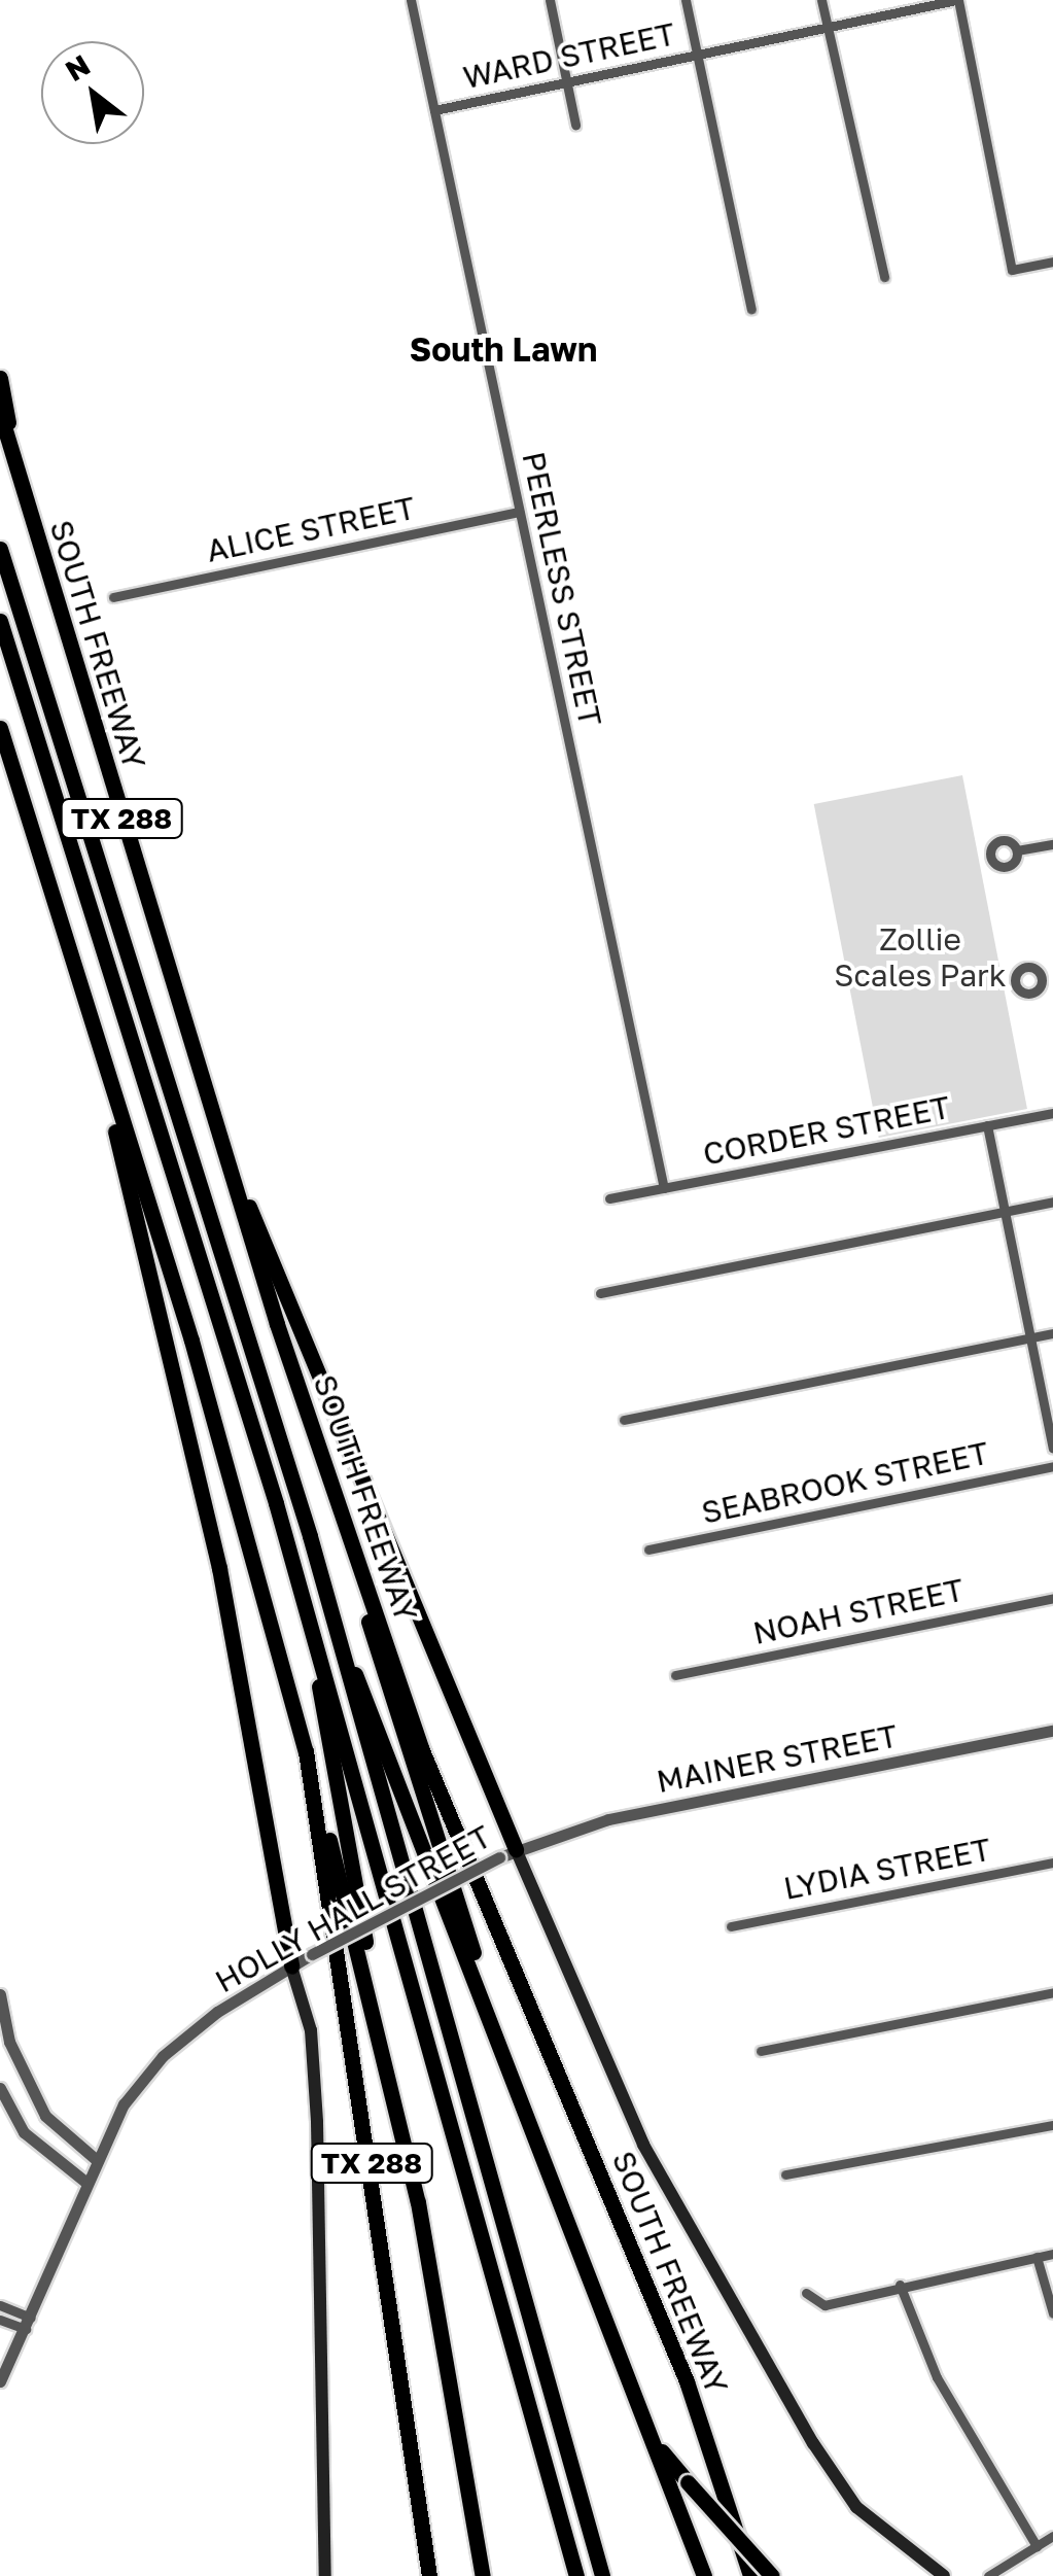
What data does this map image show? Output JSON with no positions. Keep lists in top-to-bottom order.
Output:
{
  "streets": {
    "highway": ["SOUTH FREEWAY", "TX 288"],
    "street": [
      "WARD STREET",
      "ALICE STREET",
      "PEERLESS STREET",
      "CORDER STREET",
      "SEABROOK STREET",
      "NOAH STREET",
      "MAINER STREET",
      "LYDIA STREET",
      "HOLLY HALL STREET"
    ]
  },
  "crossings": [
    ["WARD STREET", "PEERLESS STREET"],
    ["ALICE STREET", "PEERLESS STREET"],
    ["PEERLESS STREET", "CORDER STREET"],
    ["MAINER STREET", "HOLLY HALL STREET"]
  ],
  "districts": ["South Lawn"],
  "parks": ["Zollie Scales Park"],
  "north": "top left"
}
